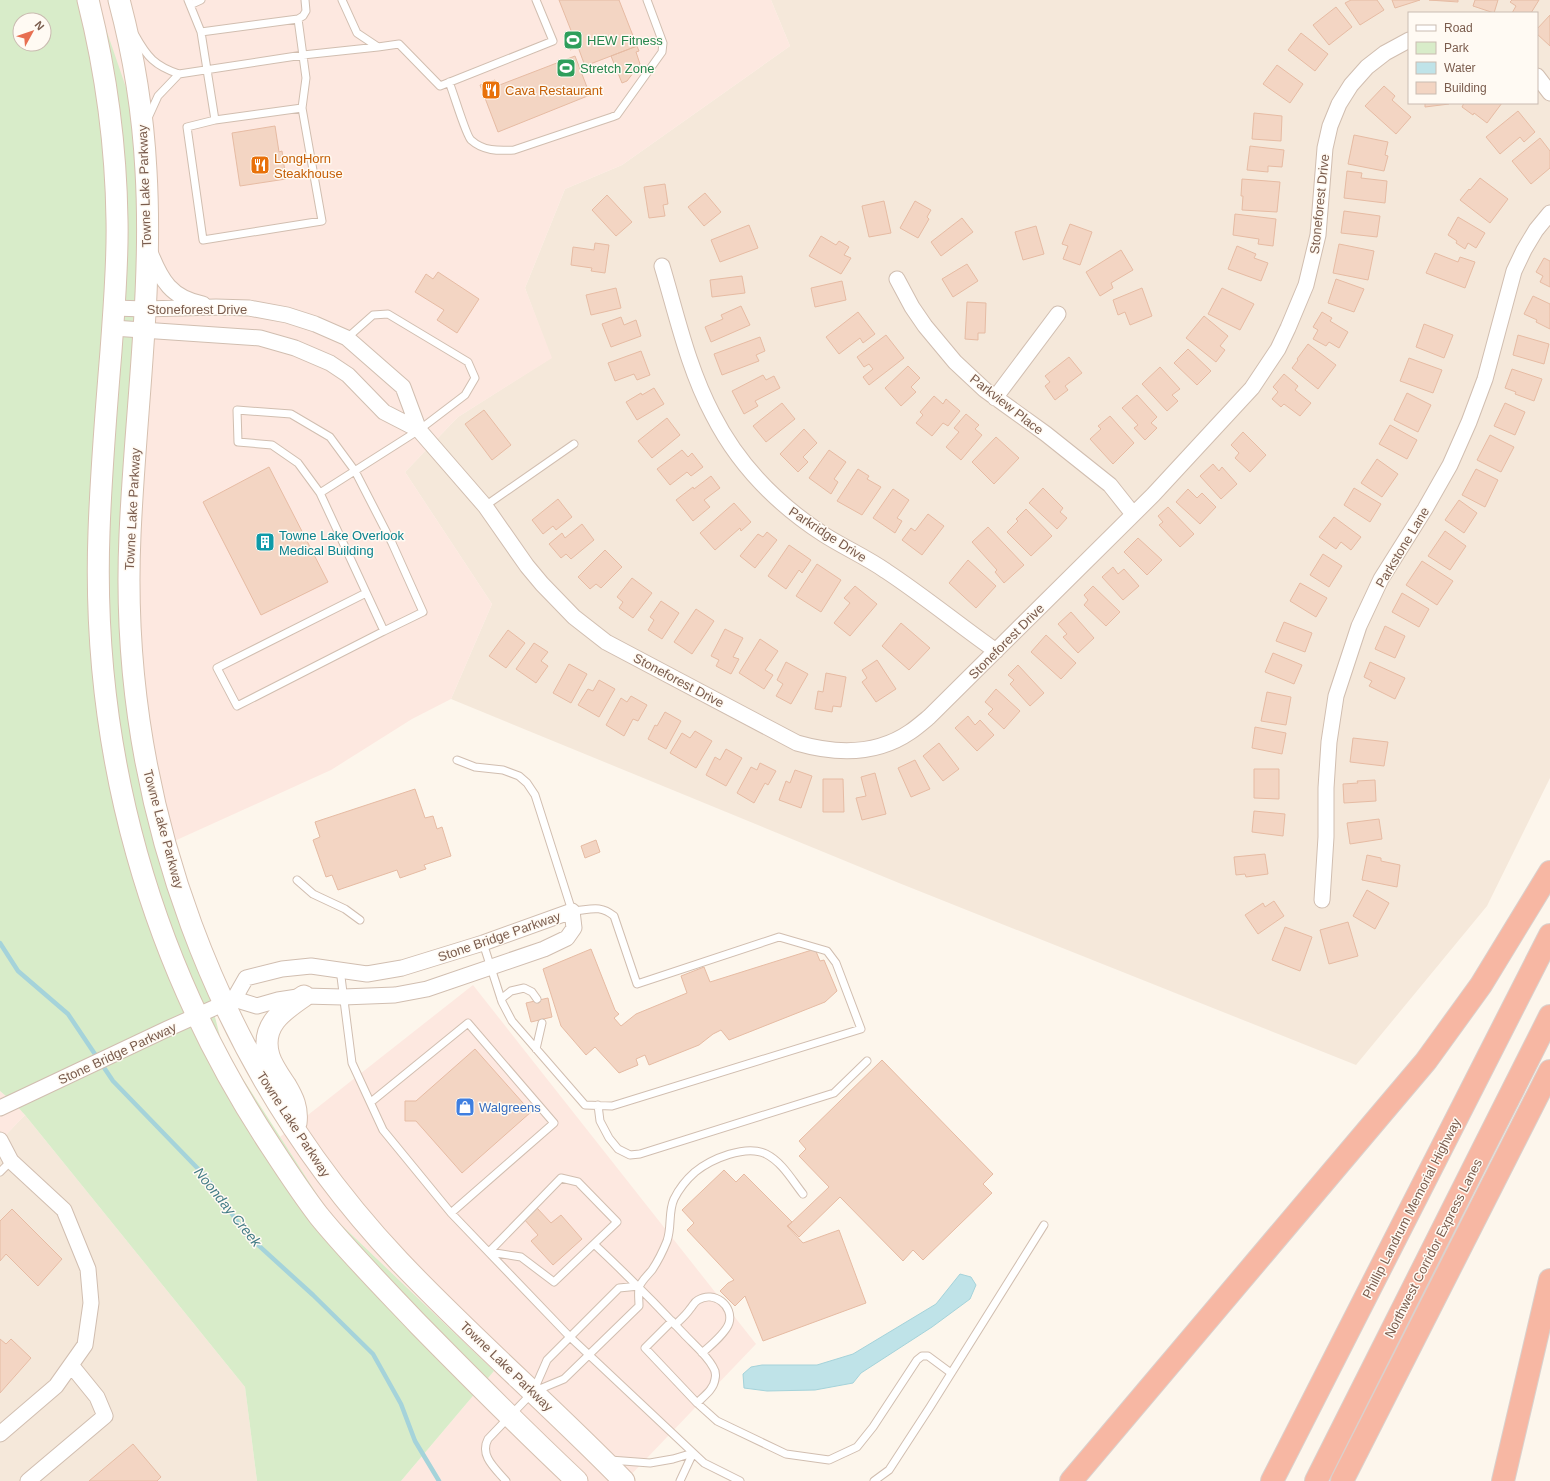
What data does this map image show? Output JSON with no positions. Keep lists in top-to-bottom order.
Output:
{
  "streets": {
    "highway": ["Phillip Landrum Memorial Highway", "Northwest Corridor Express Lanes"],
    "main road": ["Towne Lake Parkway"],
    "street": [
      "Stoneforest Drive",
      "Parkview Place",
      "Parkridge Drive",
      "Parkstone Lane",
      "Stone Bridge Parkway"
    ]
  },
  "crossings": [
    ["Towne Lake Parkway", "Stoneforest Drive"],
    ["Towne Lake Parkway", "Stone Bridge Parkway"],
    ["Stoneforest Drive", "Parkview Place"],
    ["Stoneforest Drive", "Parkridge Drive"]
  ],
  "water": ["Noonday Creek"],
  "places": {
    "sports": ["HEW Fitness", "Stretch Zone"],
    "restaurant": ["Cava Restaurant", "LongHorn Steakhouse"],
    "building": ["Towne Lake Overlook Medical Building"],
    "shop": ["Walgreens"]
  },
  "legend": [
    "Road",
    "Park",
    "Water",
    "Building"
  ],
  "north": "top right"
}
